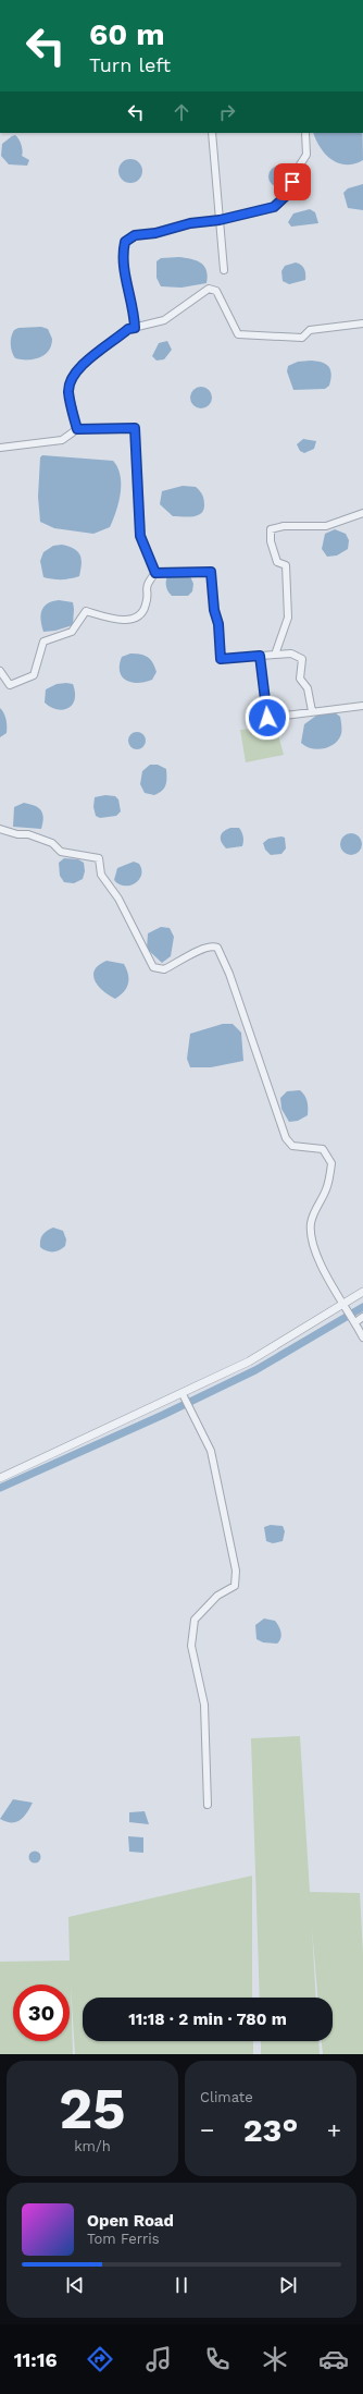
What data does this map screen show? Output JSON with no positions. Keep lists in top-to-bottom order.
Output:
{
  "page": {
    "turn": ["60 m", "Turn left"],
    "limit": "30",
    "trip": "11:18 · 2 min · 780 m",
    "tile": [
      ["25", "km/h"],
      "Climate"
    ],
    "heat": ["−", "23°", "+"],
    "song": ["Open Road", "Tom Ferris"],
    "tabs": "11:16"
  }
}
